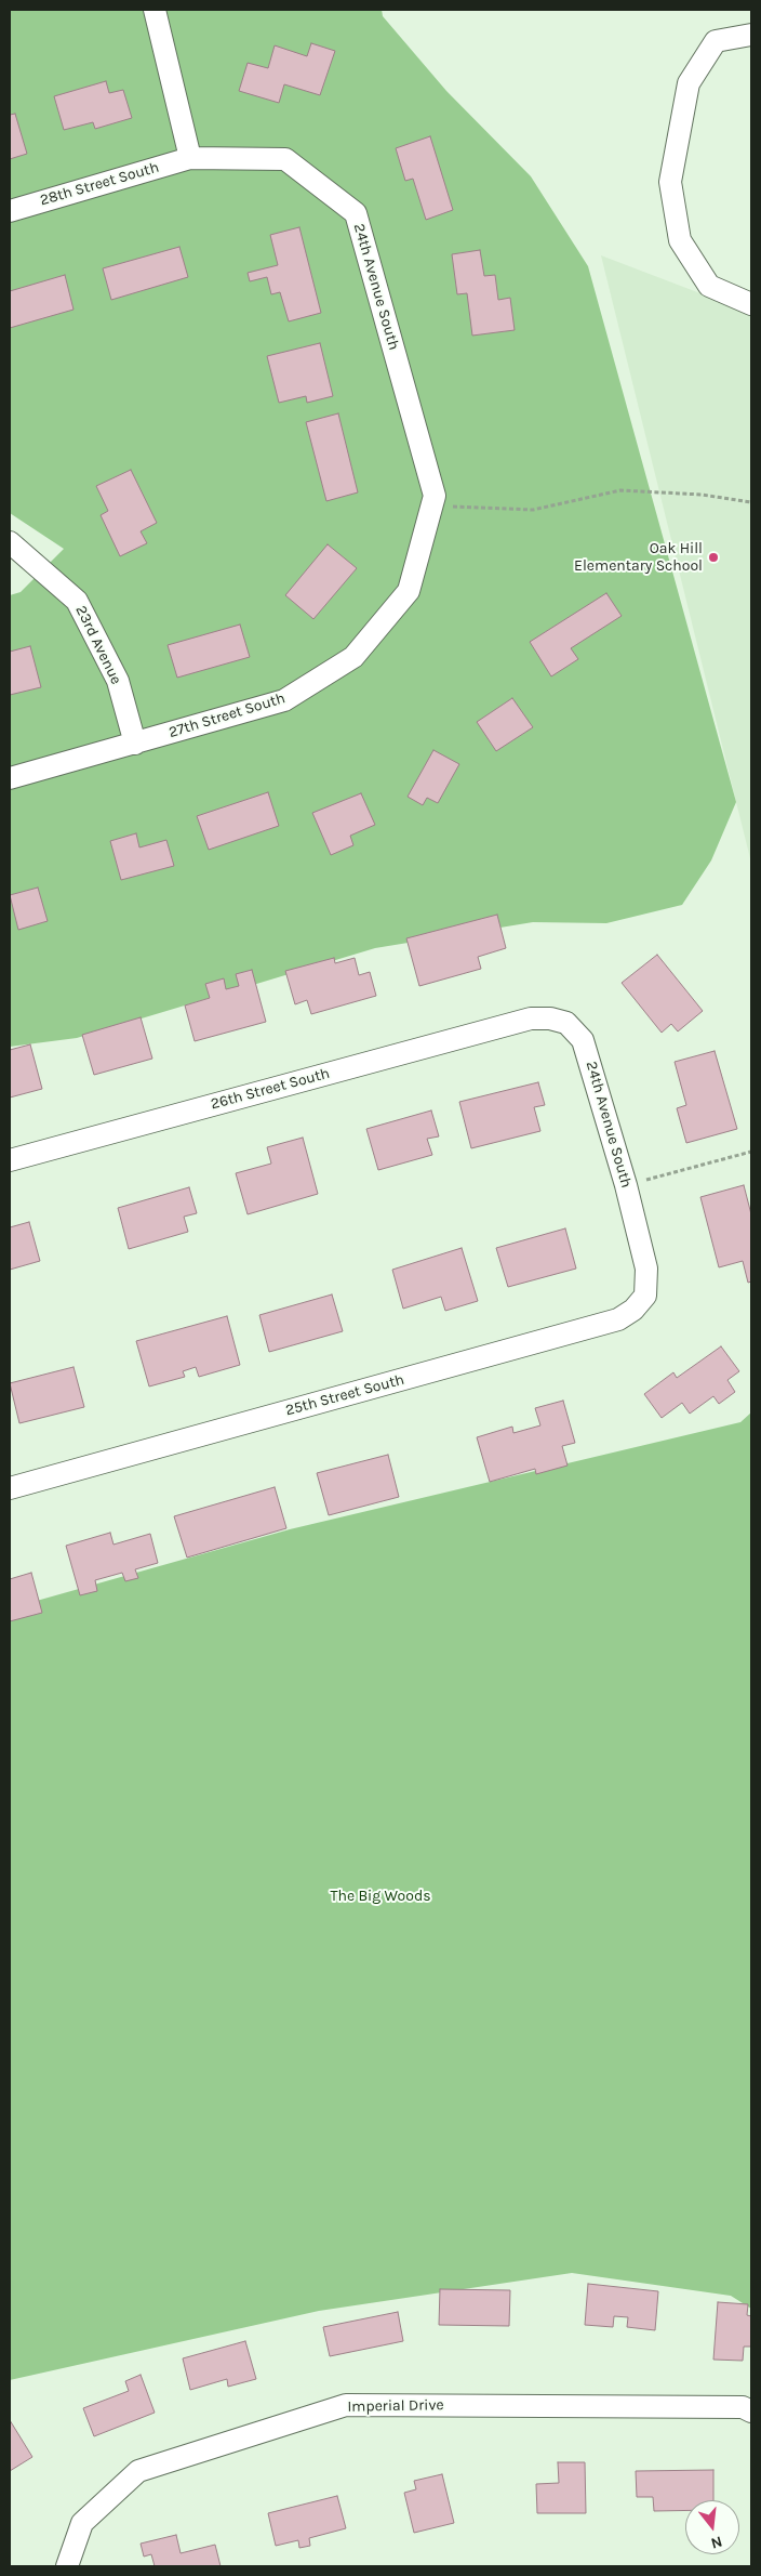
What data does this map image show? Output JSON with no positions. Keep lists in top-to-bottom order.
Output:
{
  "streets": {
    "street": [
      "28th Street South",
      "24th Avenue South",
      "23rd Avenue",
      "27th Street South",
      "26th Street South",
      "25th Street South",
      "Imperial Drive"
    ]
  },
  "crossings": [
    ["28th Street South", "24th Avenue South"],
    ["24th Avenue South", "27th Street South"],
    ["24th Avenue South", "26th Street South"],
    ["24th Avenue South", "25th Street South"],
    ["23rd Avenue", "27th Street South"]
  ],
  "parks": ["The Big Woods"],
  "places": ["Oak Hill Elementary School"],
  "north": "bottom"
}
